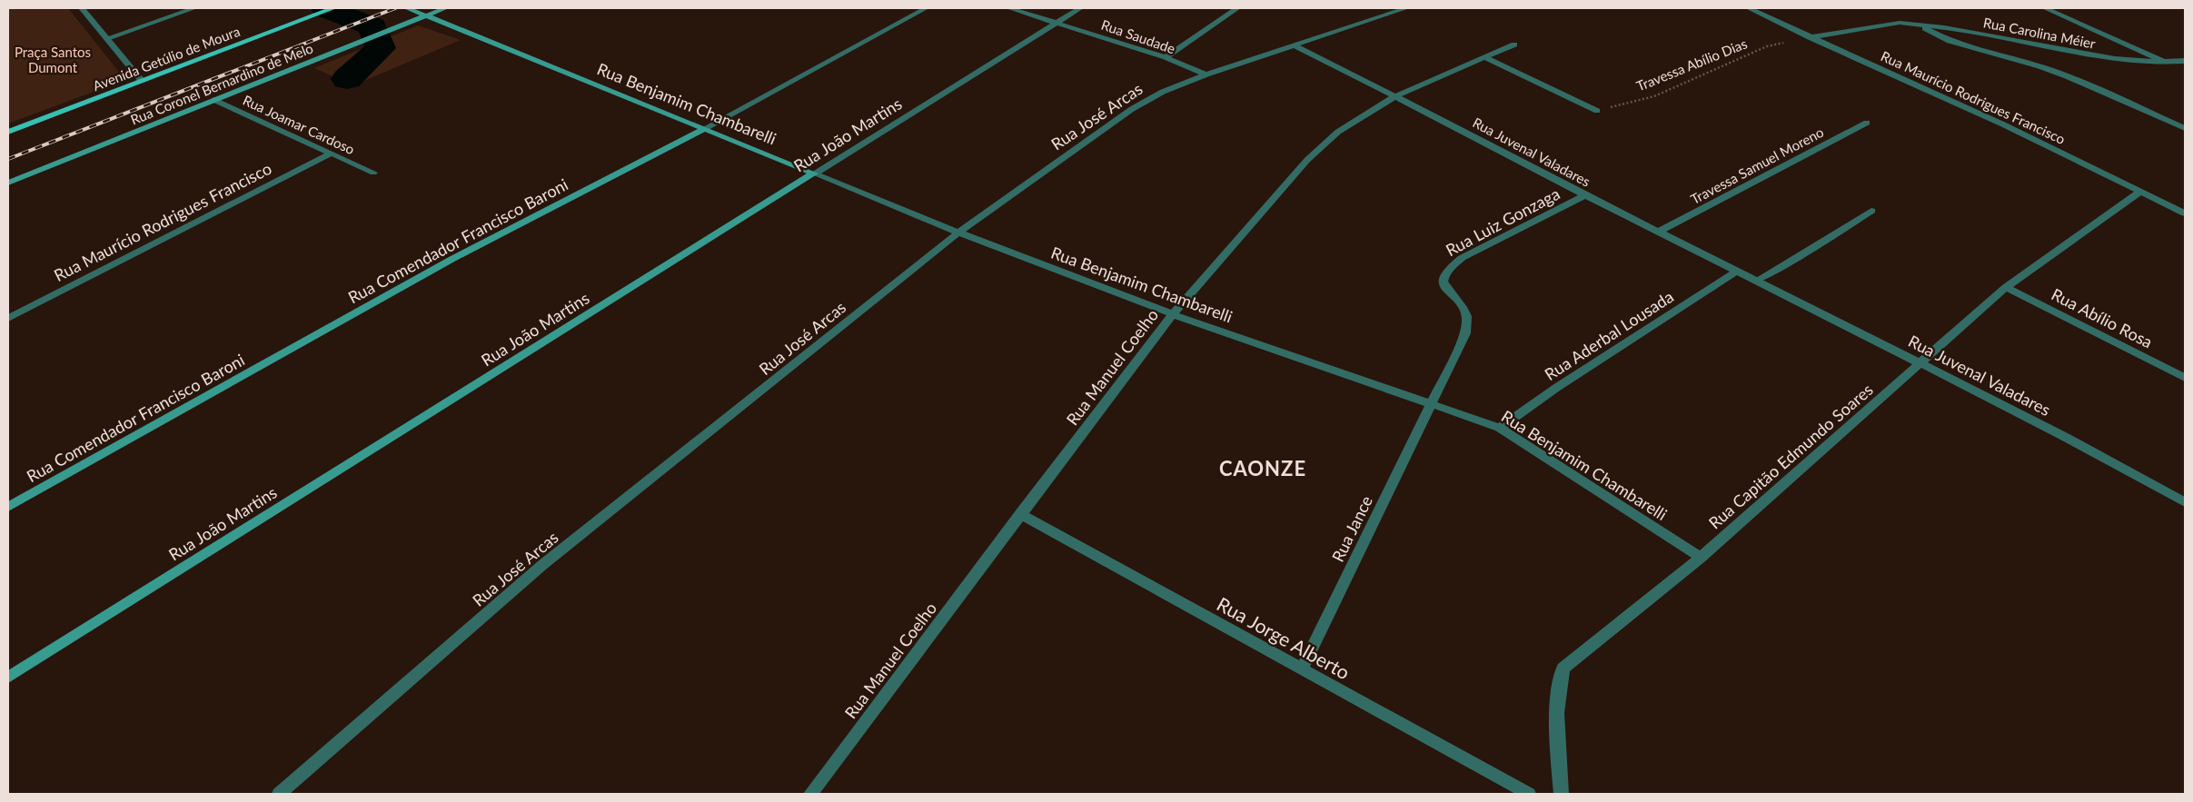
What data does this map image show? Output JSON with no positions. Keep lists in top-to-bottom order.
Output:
{
  "streets": {
    "main road": ["Avenida Getúlio de Moura"],
    "street": [
      "Rua Carolina Méier",
      "Rua Saudade",
      "Rua Coronel Bernardino de Melo",
      "Rua Maurício Rodrigues Francisco",
      "Rua Benjamim Chambarelli",
      "Rua José Arcas",
      "Rua Joamar Cardoso",
      "Rua João Martins",
      "Rua Juvenal Valadares",
      "Travessa Samuel Moreno",
      "Rua Luiz Gonzaga",
      "Rua Comendador Francisco Baroni",
      "Rua Abílio Rosa",
      "Rua Aderbal Lousada",
      "Rua Manuel Coelho",
      "Rua Capitão Edmundo Soares",
      "Rua Jance",
      "Rua Jorge Alberto"
    ],
    "path": ["Travessa Abílio Dias"]
  },
  "crossings": [
    ["Rua Carolina Méier", "Travessa Abílio Dias"],
    ["Rua Carolina Méier", "Rua Maurício Rodrigues Francisco"],
    ["Rua Saudade", "Rua José Arcas"],
    ["Rua Saudade", "Rua João Martins"],
    ["Travessa Abílio Dias", "Rua Maurício Rodrigues Francisco"],
    ["Rua Coronel Bernardino de Melo", "Rua Joamar Cardoso"],
    ["Rua Maurício Rodrigues Francisco", "Rua Joamar Cardoso"],
    ["Rua Maurício Rodrigues Francisco", "Rua Capitão Edmundo Soares"],
    ["Rua Benjamim Chambarelli", "Rua José Arcas"],
    ["Rua Benjamim Chambarelli", "Rua João Martins"],
    ["Rua Benjamim Chambarelli", "Rua Luiz Gonzaga"],
    ["Rua Benjamim Chambarelli", "Rua Comendador Francisco Baroni"],
    ["Rua Benjamim Chambarelli", "Rua Aderbal Lousada"],
    ["Rua Benjamim Chambarelli", "Rua Manuel Coelho"],
    ["Rua Benjamim Chambarelli", "Rua Capitão Edmundo Soares"],
    ["Rua Benjamim Chambarelli", "Rua Jance"],
    ["Rua José Arcas", "Rua Juvenal Valadares"],
    ["Rua Juvenal Valadares", "Travessa Samuel Moreno"],
    ["Rua Juvenal Valadares", "Rua Luiz Gonzaga"],
    ["Rua Juvenal Valadares", "Rua Aderbal Lousada"],
    ["Rua Juvenal Valadares", "Rua Manuel Coelho"],
    ["Rua Juvenal Valadares", "Rua Capitão Edmundo Soares"],
    ["Rua Luiz Gonzaga", "Rua Jance"],
    ["Rua Abílio Rosa", "Rua Capitão Edmundo Soares"],
    ["Rua Manuel Coelho", "Rua Jorge Alberto"],
    ["Rua Jance", "Rua Jorge Alberto"]
  ],
  "districts": ["CAONZE"],
  "parks": ["Praça Santos Dumont"]
}
